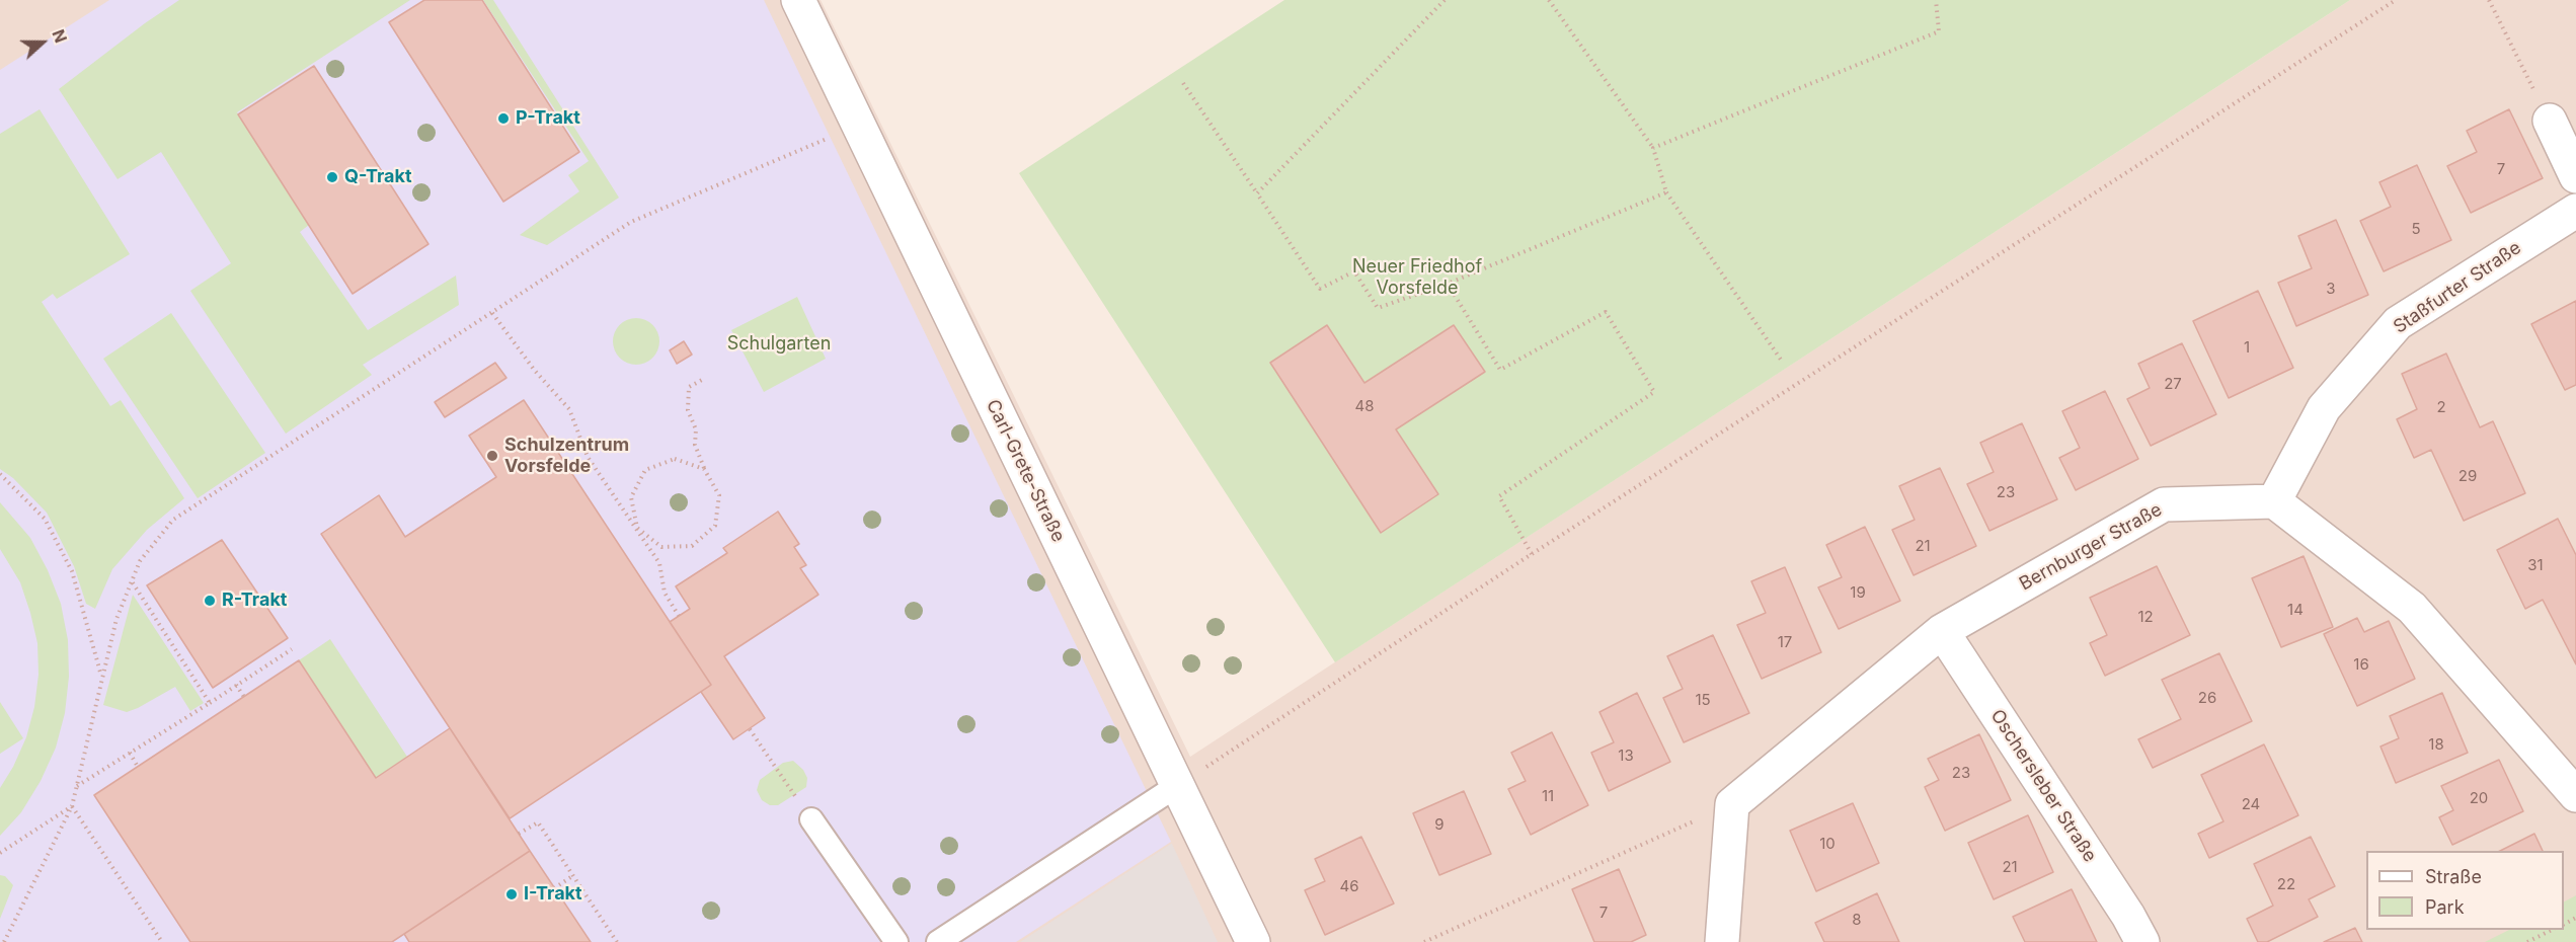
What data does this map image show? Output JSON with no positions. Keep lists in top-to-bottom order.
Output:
{
  "streets": {
    "street": [
      "Staßfurter Straße",
      "Carl-Grete-Straße",
      "Bernburger Straße",
      "Oschersleber Straße"
    ]
  },
  "crossings": [
    ["Staßfurter Straße", "Bernburger Straße"],
    ["Bernburger Straße", "Oschersleber Straße"]
  ],
  "parks": ["Neuer Friedhof Vorsfelde", "Schulgarten"],
  "places": [
    "P-Trakt",
    "Q-Trakt",
    "Schulzentrum Vorsfelde",
    "R-Trakt",
    "I-Trakt"
  ],
  "house_numbers": [
    "7",
    "5",
    "3",
    "1",
    "27",
    "48",
    "2",
    "29",
    "23",
    "21",
    "31",
    "19",
    "14",
    "12",
    "17",
    "16",
    "26",
    "15",
    "18",
    "13",
    "23",
    "11",
    "20",
    "24",
    "9",
    "10",
    "21",
    "22",
    "46",
    "7",
    "8"
  ],
  "legend": ["Straße", "Park"],
  "north": "right"
}
